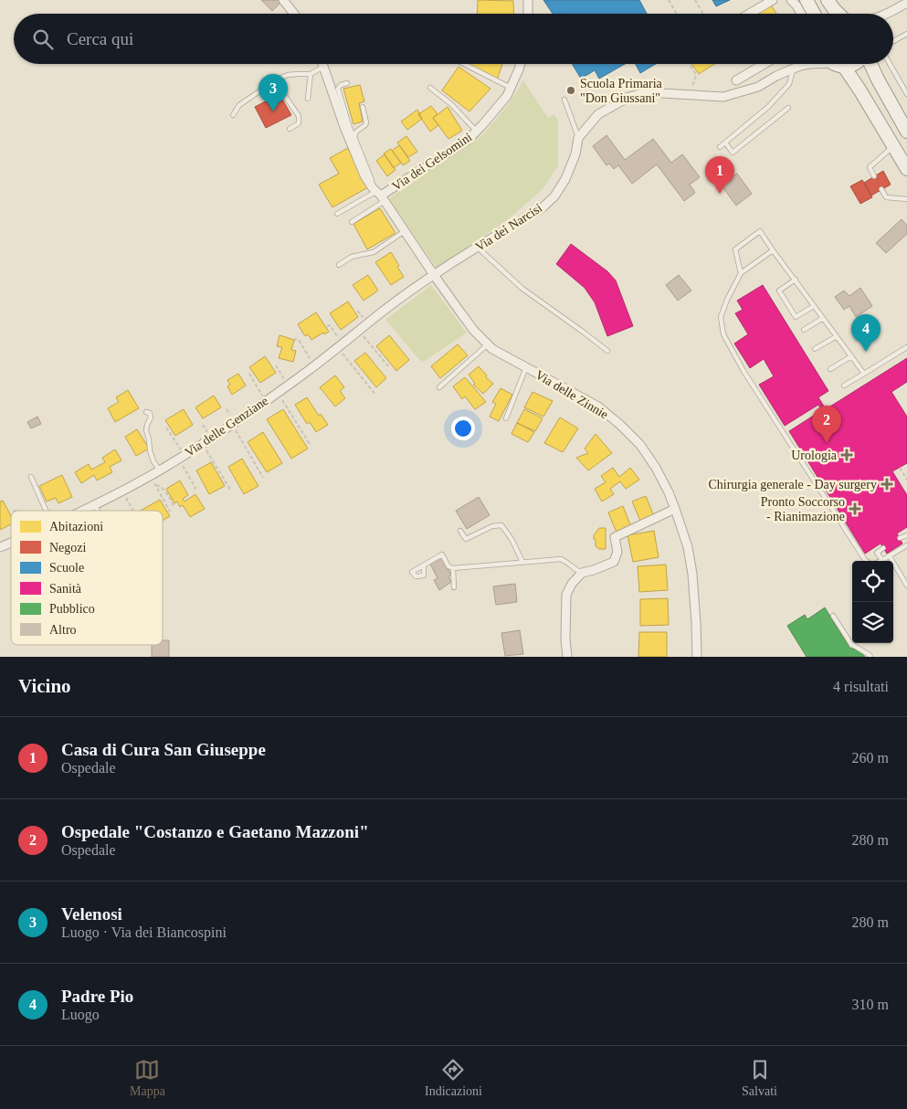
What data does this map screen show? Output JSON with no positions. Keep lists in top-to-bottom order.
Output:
{
  "streets": {
    "street": [
      "Via dei Gelsomini",
      "Via dei Narcisi",
      "Via delle Zinnie",
      "Via delle Genziane"
    ]
  },
  "crossings": [
    ["Via dei Gelsomini", "Via delle Zinnie"],
    ["Via dei Narcisi", "Via delle Zinnie"],
    ["Via dei Narcisi", "Via delle Genziane"],
    ["Via delle Zinnie", "Via delle Genziane"]
  ],
  "places": {
    "other": ["Scuola Primaria \"Don Giussani\""],
    "health": ["Urologia", "Chirurgia generale - Day surgery", "Pronto Soccorso - Rianimazione"]
  },
  "legend": [
    "Abitazioni",
    "Negozi",
    "Scuole",
    "Sanità",
    "Pubblico",
    "Altro"
  ],
  "page": {
    "search": "Cerca qui",
    "pins": [
      "3",
      "1",
      "4",
      "2"
    ],
    "heading": ["Vicino", "4 risultati"],
    "list": [
      {
        "mark": "1",
        "name": "Casa di Cura San Giuseppe",
        "note": "Ospedale",
        "value": "260 m"
      },
      {
        "mark": "2",
        "name": "Ospedale \"Costanzo e Gaetano Mazzoni\"",
        "note": "Ospedale",
        "value": "280 m"
      },
      {
        "mark": "3",
        "name": "Velenosi",
        "note": "Luogo · Via dei Biancospini",
        "value": "280 m"
      },
      {
        "mark": "4",
        "name": "Padre Pio",
        "note": "Luogo",
        "value": "310 m"
      }
    ],
    "nav": ["Mappa", "Indicazioni", "Salvati"]
  }
}
